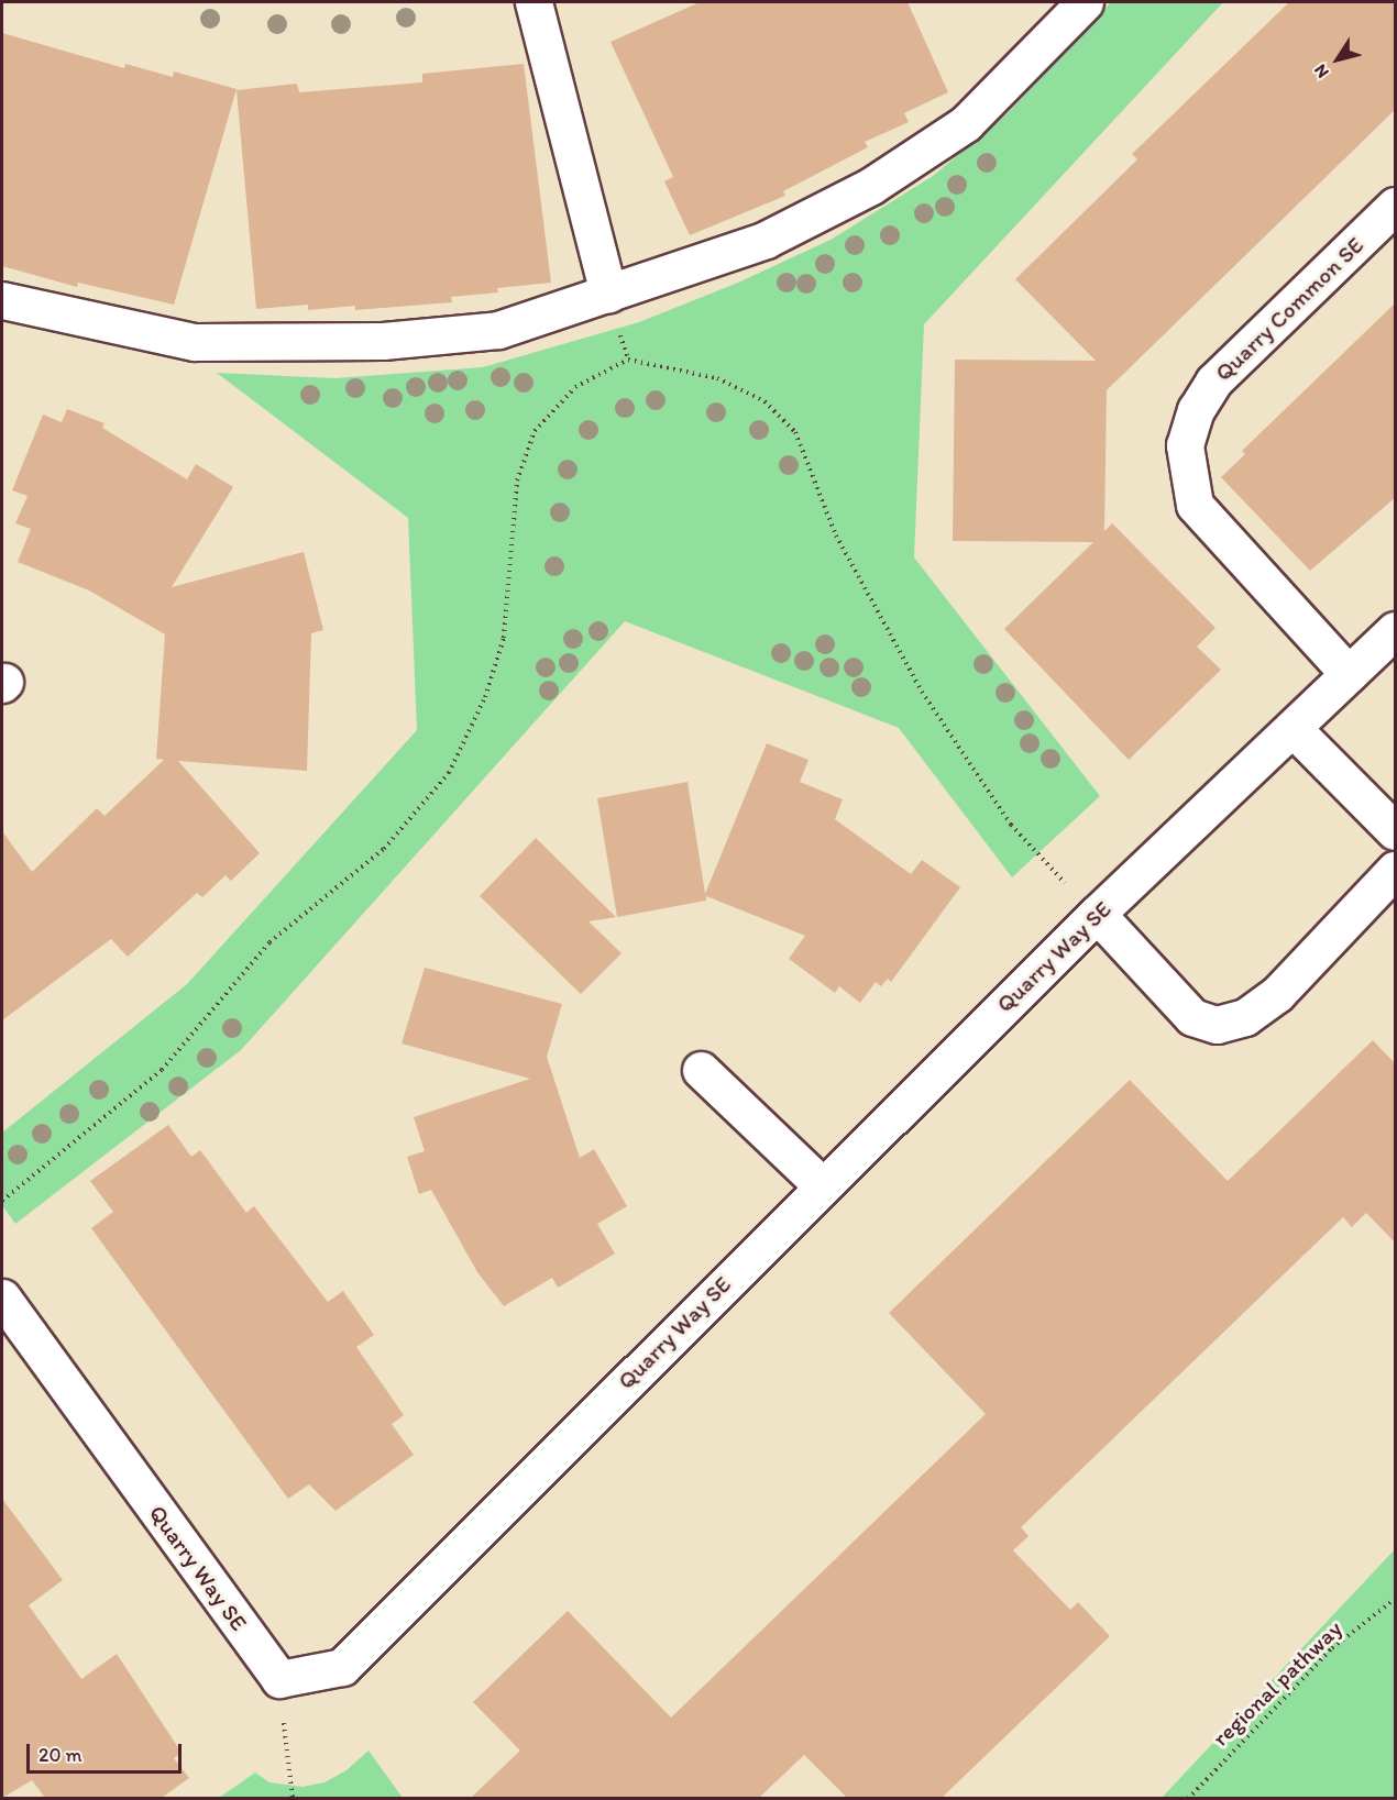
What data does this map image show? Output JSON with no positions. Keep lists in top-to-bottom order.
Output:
{
  "streets": {
    "street": ["Quarry Common SE", "Quarry Way SE"],
    "path": ["regional pathway"]
  },
  "crossings": [
    ["Quarry Common SE", "Quarry Way SE"]
  ],
  "scale_bar": "20 m",
  "north": "bottom left"
}
